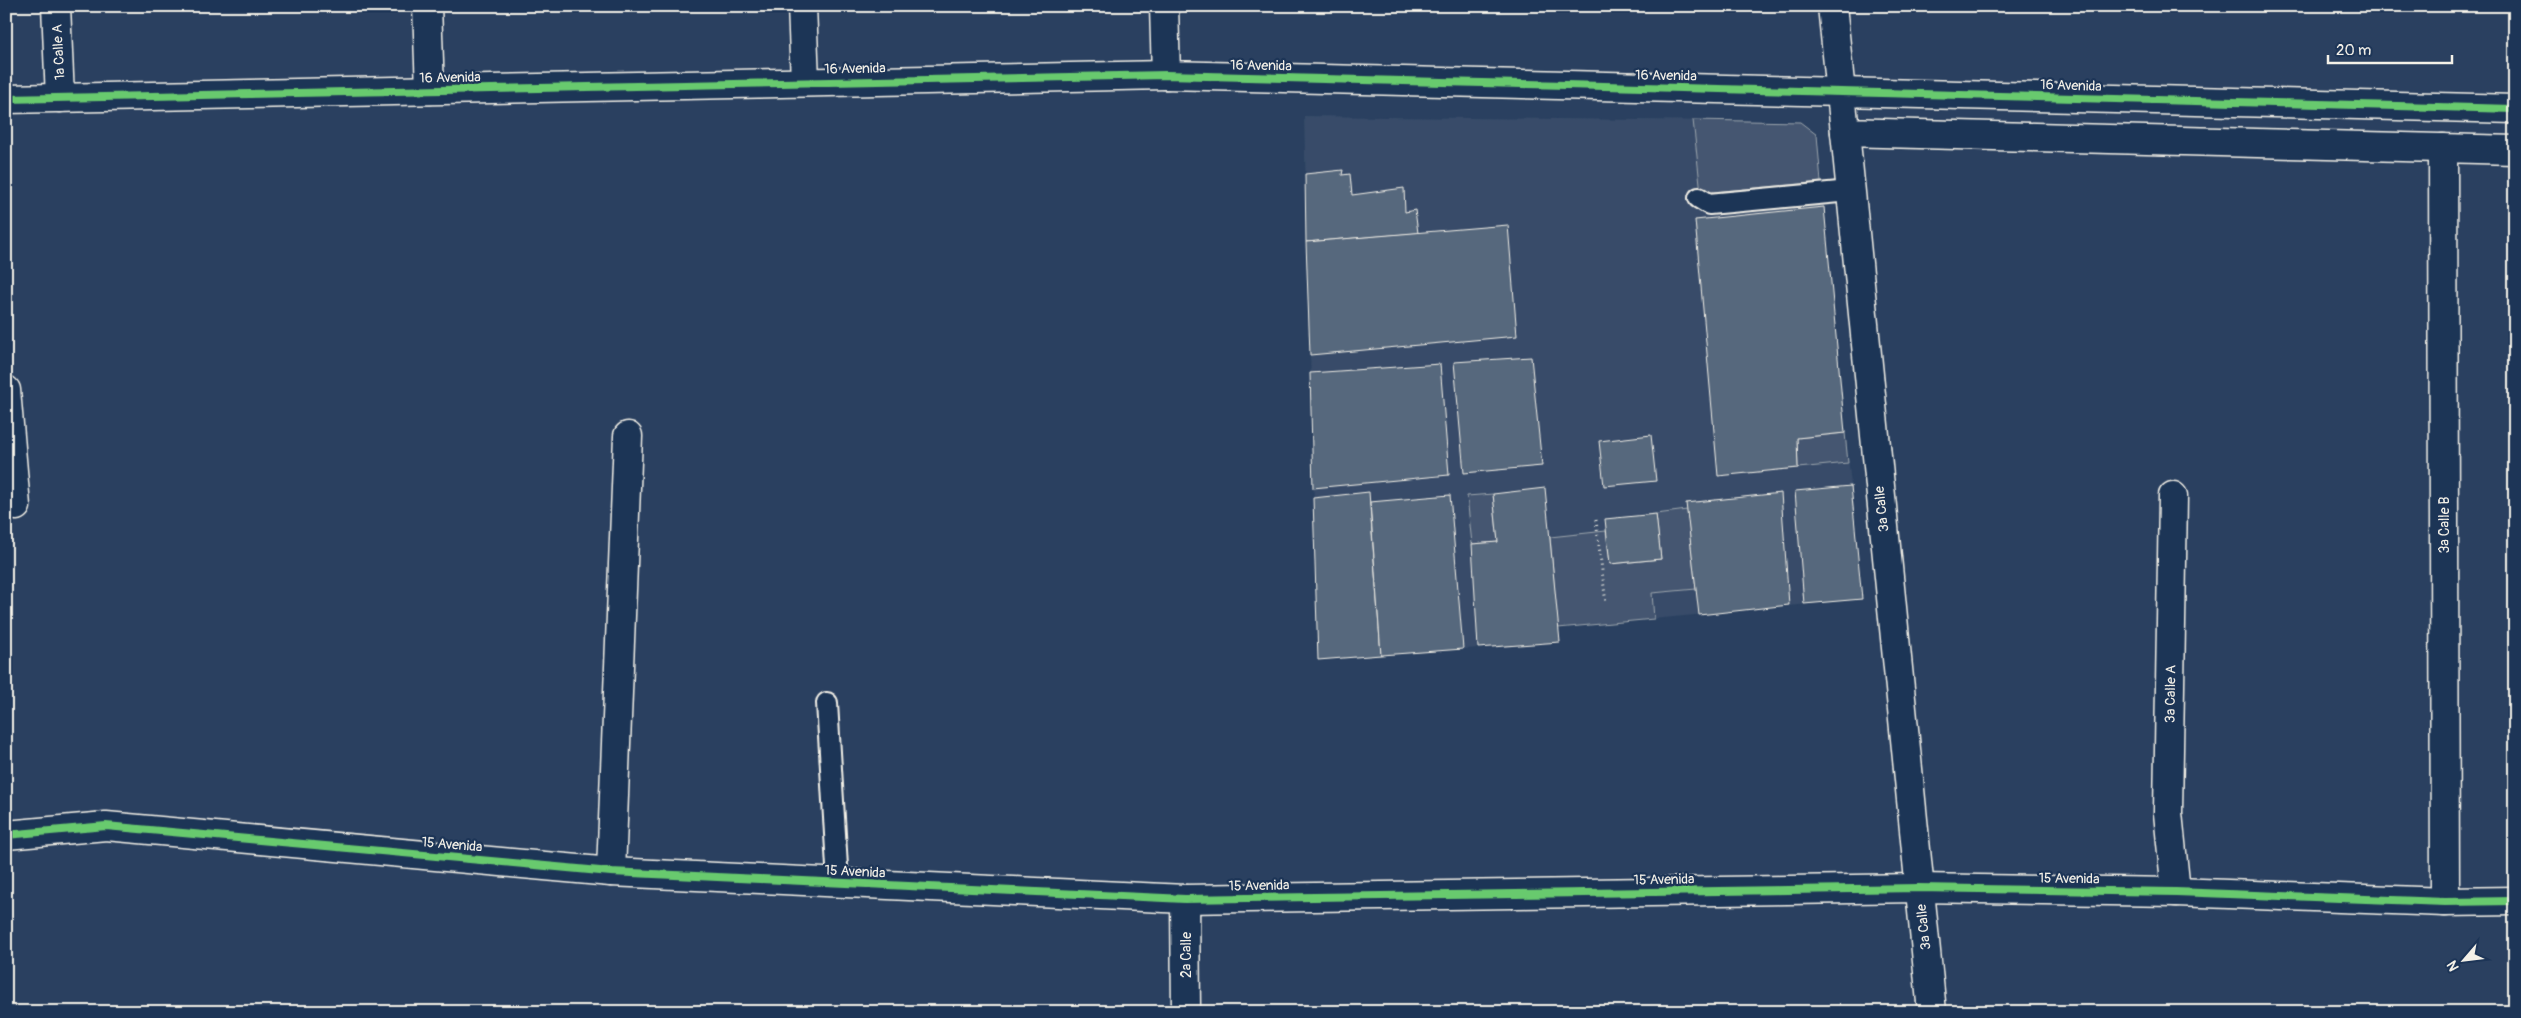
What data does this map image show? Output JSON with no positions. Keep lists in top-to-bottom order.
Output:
{
  "streets": {
    "street": [
      "1a Calle A",
      "16 Avenida",
      "3a Calle",
      "3a Calle B",
      "3a Calle A",
      "15 Avenida",
      "2a Calle"
    ]
  },
  "crossings": [
    ["1a Calle A", "16 Avenida"],
    ["16 Avenida", "3a Calle"],
    ["3a Calle", "15 Avenida"],
    ["3a Calle B", "15 Avenida"],
    ["3a Calle A", "15 Avenida"],
    ["15 Avenida", "2a Calle"]
  ],
  "scale_bar": "20 m",
  "north": "bottom left"
}
